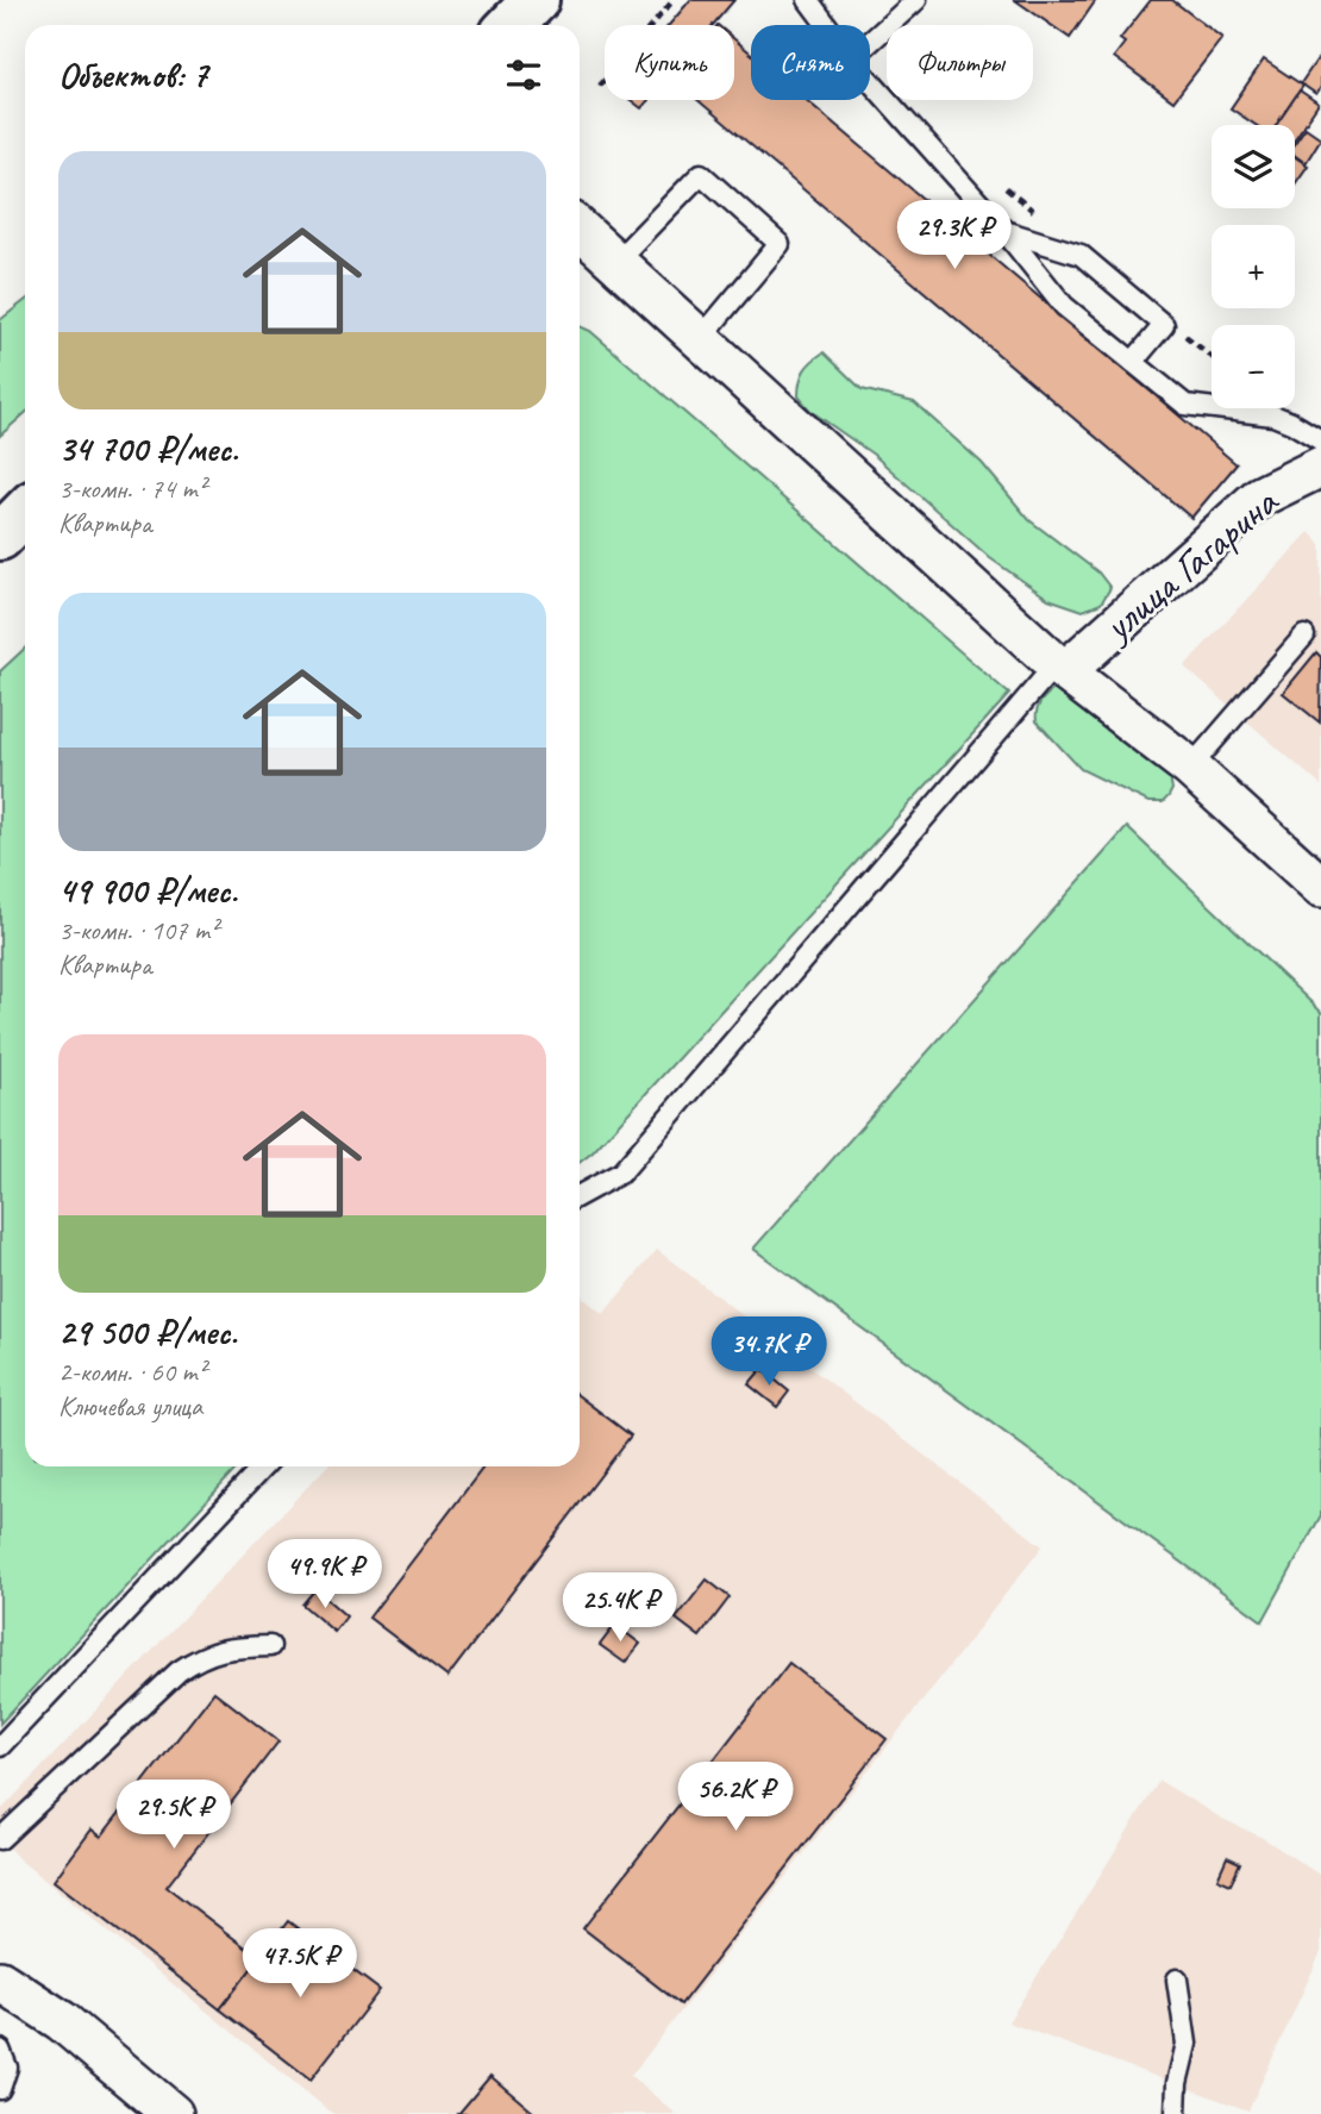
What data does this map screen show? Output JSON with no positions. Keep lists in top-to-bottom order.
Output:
{
  "streets": {
    "street": ["улица Гагарина"]
  },
  "page": {
    "chip": ["Купить", "Снять", "Фильтры"],
    "heading": "Объектов: 7",
    "map_buttons": ["+", "−"],
    "list": [
      {
        "name": "34 700 ₽/мес.",
        "note": "3-комн. · 74 m² · Квартира"
      },
      {
        "name": "49 900 ₽/мес.",
        "note": "3-комн. · 107 m² · Квартира"
      },
      {
        "name": "29 500 ₽/мес.",
        "note": "2-комн. · 60 m² · Ключевая улица"
      }
    ],
    "price": [
      "29.3K ₽",
      "34.7K ₽",
      "49.9K ₽",
      "25.4K ₽",
      "56.2K ₽",
      "29.5K ₽",
      "47.5K ₽"
    ]
  }
}
